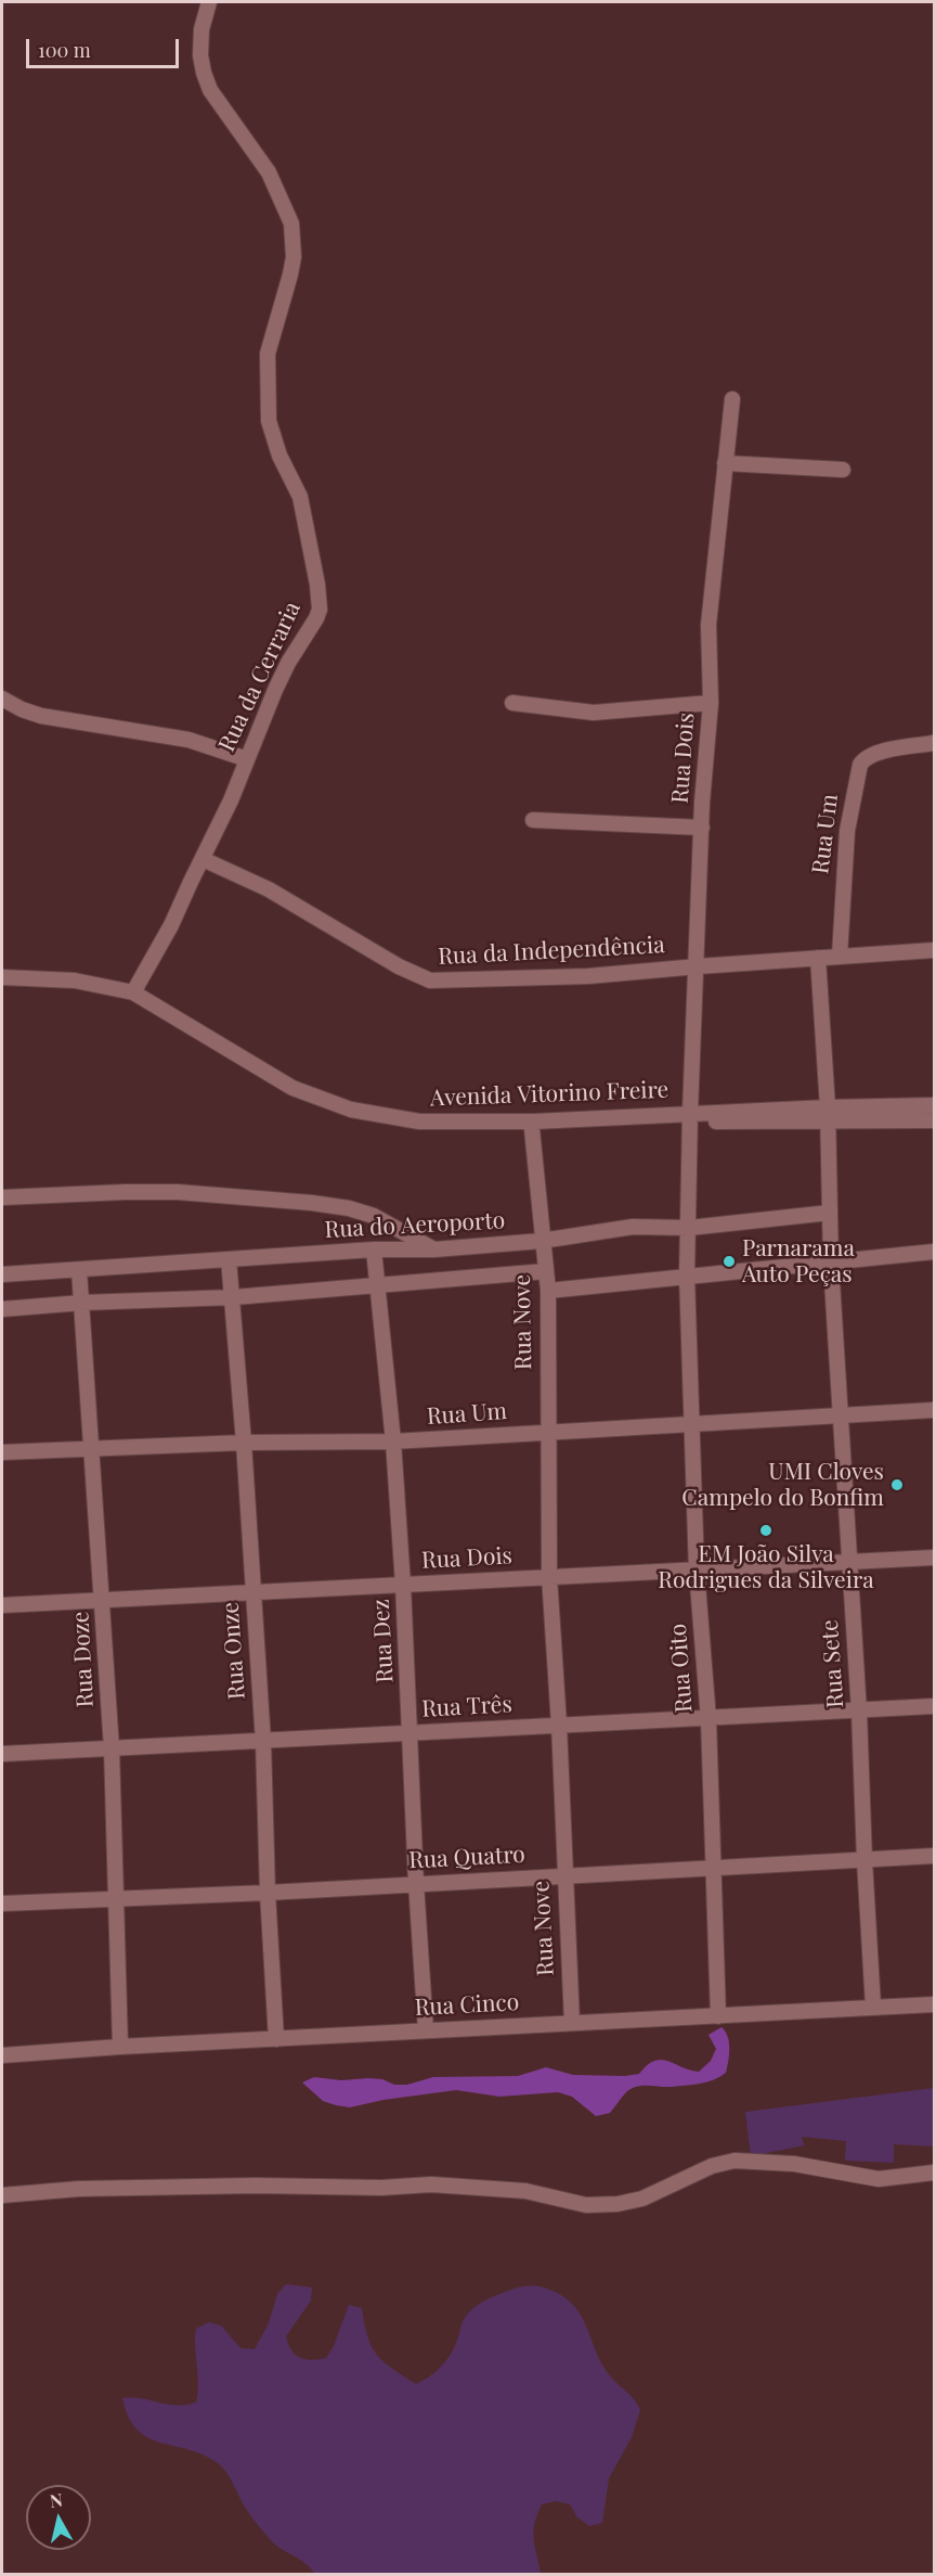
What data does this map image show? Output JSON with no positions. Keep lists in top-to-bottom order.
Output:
{
  "streets": {
    "street": [
      "Rua da Cerraria",
      "Rua Dois",
      "Rua Um",
      "Rua da Independência",
      "Avenida Vitorino Freire",
      "Rua do Aeroporto",
      "Rua Nove",
      "Rua Dez",
      "Rua Onze",
      "Rua Doze",
      "Rua Sete",
      "Rua Oito",
      "Rua Três",
      "Rua Quatro",
      "Rua Cinco"
    ]
  },
  "crossings": [
    ["Rua da Cerraria", "Rua da Independência"],
    ["Rua da Cerraria", "Avenida Vitorino Freire"],
    ["Rua Dois", "Rua da Independência"],
    ["Rua Dois", "Avenida Vitorino Freire"],
    ["Rua Dois", "Rua Nove"],
    ["Rua Dois", "Rua Dez"],
    ["Rua Dois", "Rua Onze"],
    ["Rua Dois", "Rua Doze"],
    ["Rua Dois", "Rua Sete"],
    ["Rua Dois", "Rua Oito"],
    ["Rua Um", "Rua da Independência"],
    ["Rua Um", "Rua Nove"],
    ["Rua Um", "Rua Dez"],
    ["Rua Um", "Rua Onze"],
    ["Rua Um", "Rua Doze"],
    ["Rua Um", "Rua Sete"],
    ["Rua Um", "Rua Oito"],
    ["Avenida Vitorino Freire", "Rua Nove"],
    ["Avenida Vitorino Freire", "Rua Sete"],
    ["Avenida Vitorino Freire", "Rua Oito"],
    ["Rua do Aeroporto", "Rua Nove"],
    ["Rua do Aeroporto", "Rua Dez"],
    ["Rua do Aeroporto", "Rua Onze"],
    ["Rua do Aeroporto", "Rua Doze"],
    ["Rua do Aeroporto", "Rua Sete"],
    ["Rua do Aeroporto", "Rua Oito"],
    ["Rua Nove", "Rua Três"],
    ["Rua Nove", "Rua Quatro"],
    ["Rua Nove", "Rua Cinco"],
    ["Rua Dez", "Rua Três"],
    ["Rua Dez", "Rua Quatro"],
    ["Rua Dez", "Rua Cinco"],
    ["Rua Onze", "Rua Três"],
    ["Rua Onze", "Rua Quatro"],
    ["Rua Onze", "Rua Cinco"],
    ["Rua Doze", "Rua Três"],
    ["Rua Doze", "Rua Quatro"],
    ["Rua Doze", "Rua Cinco"],
    ["Rua Sete", "Rua Três"],
    ["Rua Sete", "Rua Quatro"],
    ["Rua Sete", "Rua Cinco"],
    ["Rua Oito", "Rua Três"],
    ["Rua Oito", "Rua Quatro"],
    ["Rua Oito", "Rua Cinco"]
  ],
  "places": ["Parnarama Auto Peças", "UMI Cloves Campelo do Bonfim", "EM João Silva Rodrigues da Silveira"],
  "scale_bar": "100 m",
  "north": "top"
}
